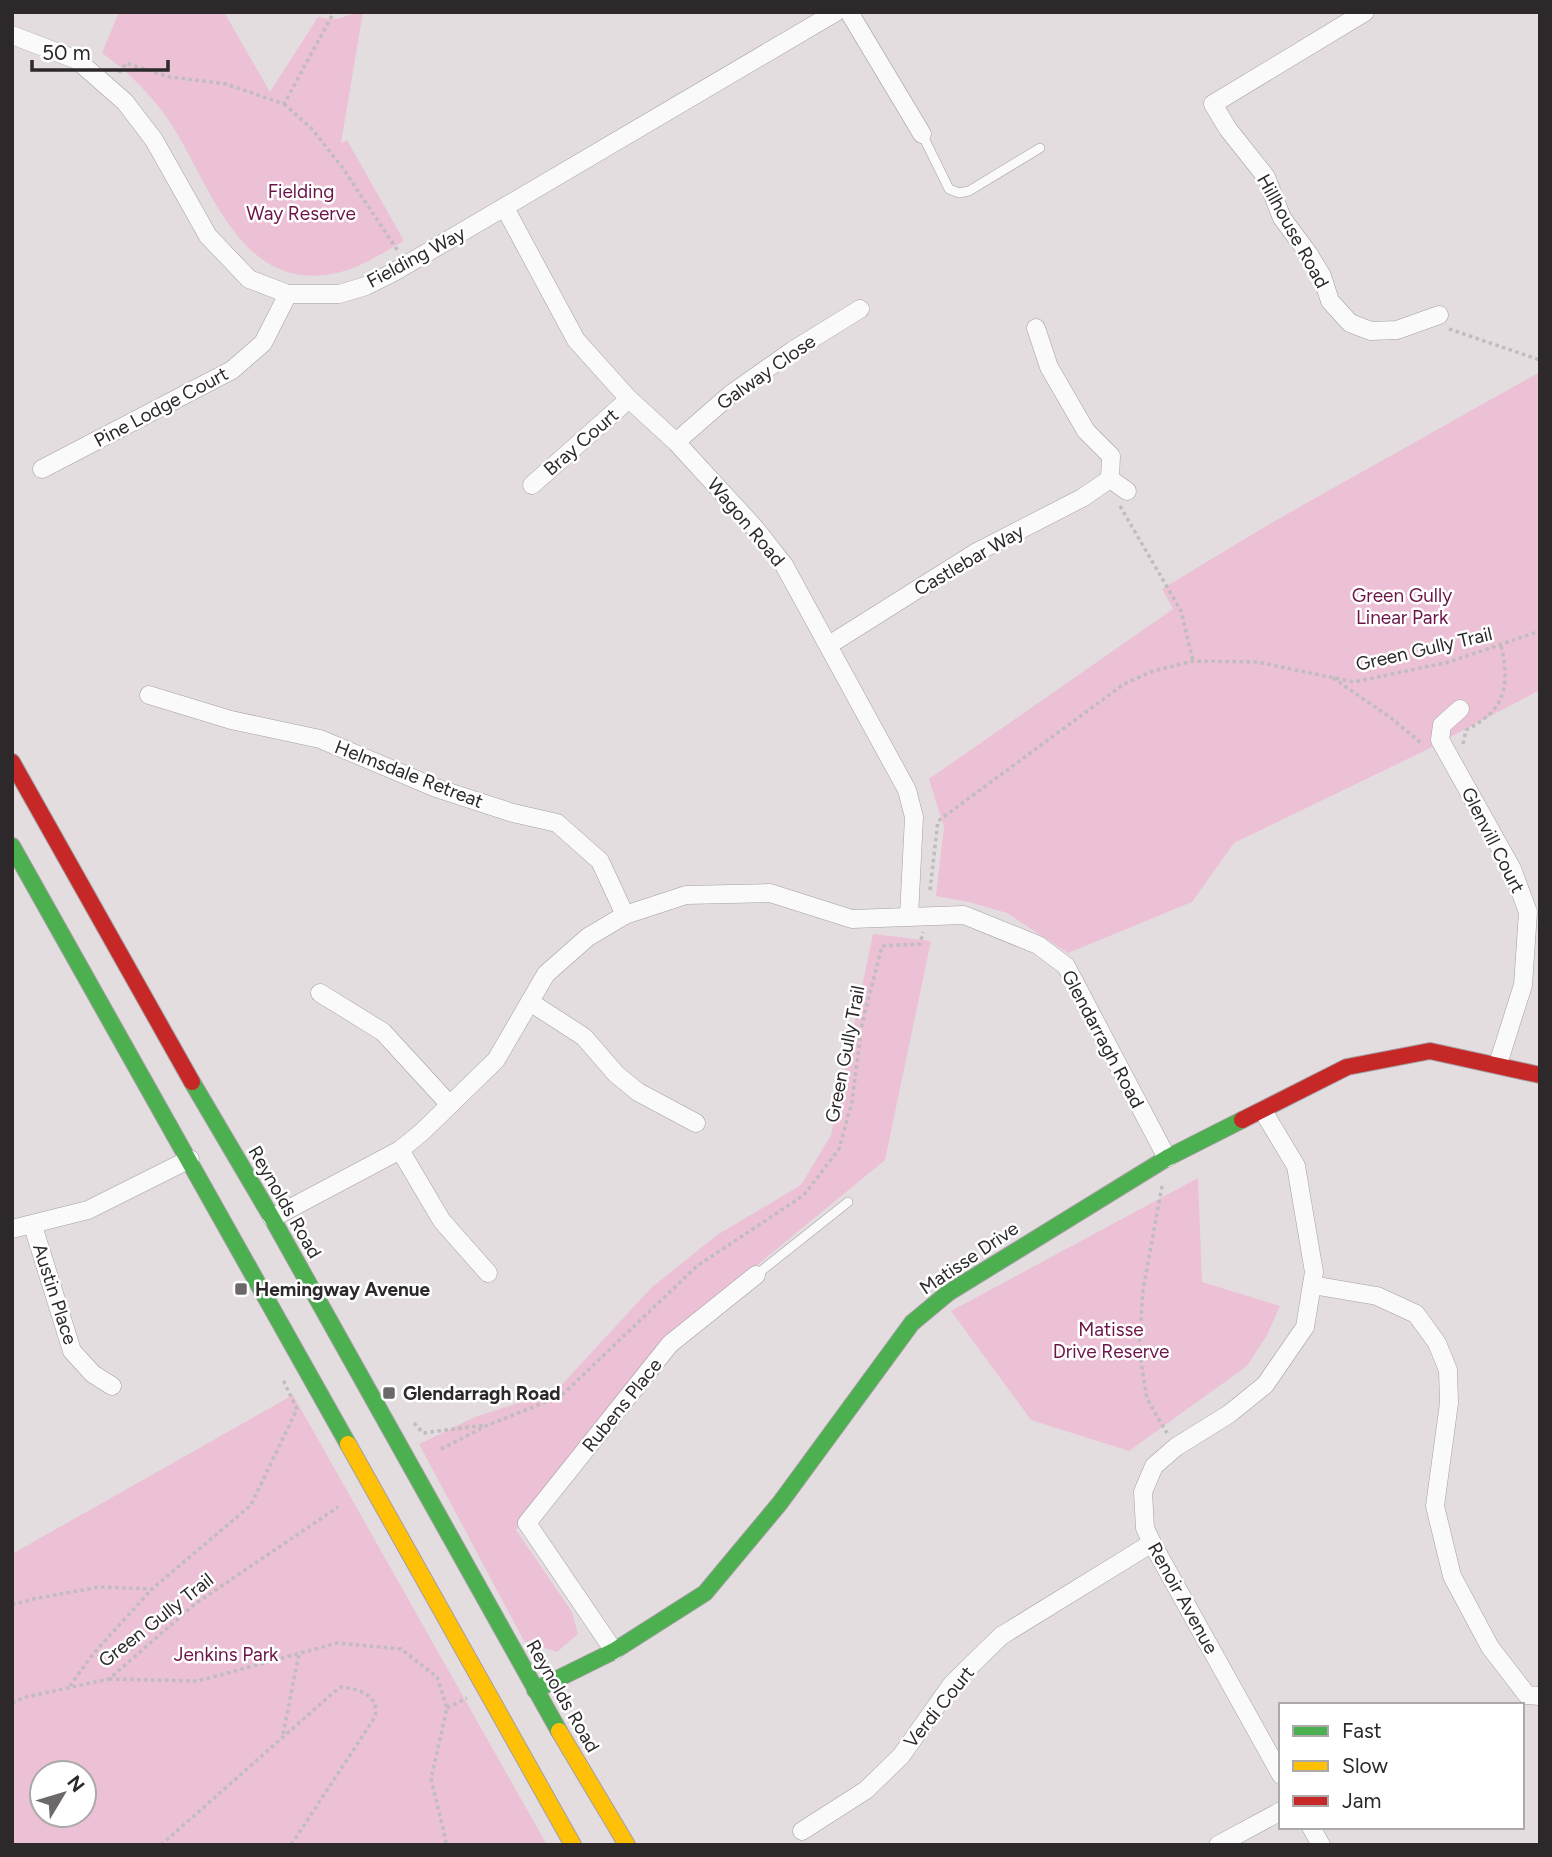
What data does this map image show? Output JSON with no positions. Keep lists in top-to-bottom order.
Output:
{
  "streets": {
    "main road": ["Reynolds Road", "Matisse Drive"],
    "street": [
      "Hillhouse Road",
      "Fielding Way",
      "Galway Close",
      "Pine Lodge Court",
      "Bray Court",
      "Wagon Road",
      "Castlebar Way",
      "Helmsdale Retreat",
      "Glenvill Court",
      "Glendarragh Road",
      "Austin Place",
      "Rubens Place",
      "Renoir Avenue",
      "Verdi Court"
    ],
    "path": ["Green Gully Trail"]
  },
  "crossings": [
    ["Fielding Way", "Pine Lodge Court"],
    ["Fielding Way", "Wagon Road"],
    ["Galway Close", "Wagon Road"],
    ["Bray Court", "Wagon Road"],
    ["Wagon Road", "Castlebar Way"],
    ["Wagon Road", "Green Gully Trail"],
    ["Wagon Road", "Glendarragh Road"],
    ["Green Gully Trail", "Glendarragh Road"],
    ["Helmsdale Retreat", "Glendarragh Road"],
    ["Glenvill Court", "Matisse Drive"],
    ["Glendarragh Road", "Reynolds Road"],
    ["Glendarragh Road", "Matisse Drive"],
    ["Reynolds Road", "Matisse Drive"],
    ["Matisse Drive", "Rubens Place"],
    ["Matisse Drive", "Renoir Avenue"],
    ["Renoir Avenue", "Verdi Court"]
  ],
  "parks": [
    "Fielding Way Reserve",
    "Green Gully Linear Park",
    "Matisse Drive Reserve",
    "Jenkins Park"
  ],
  "places": {
    "transit": ["Hemingway Avenue", "Glendarragh Road"]
  },
  "legend": ["Fast", "Slow", "Jam"],
  "scale_bar": "50 m",
  "north": "top right"
}
